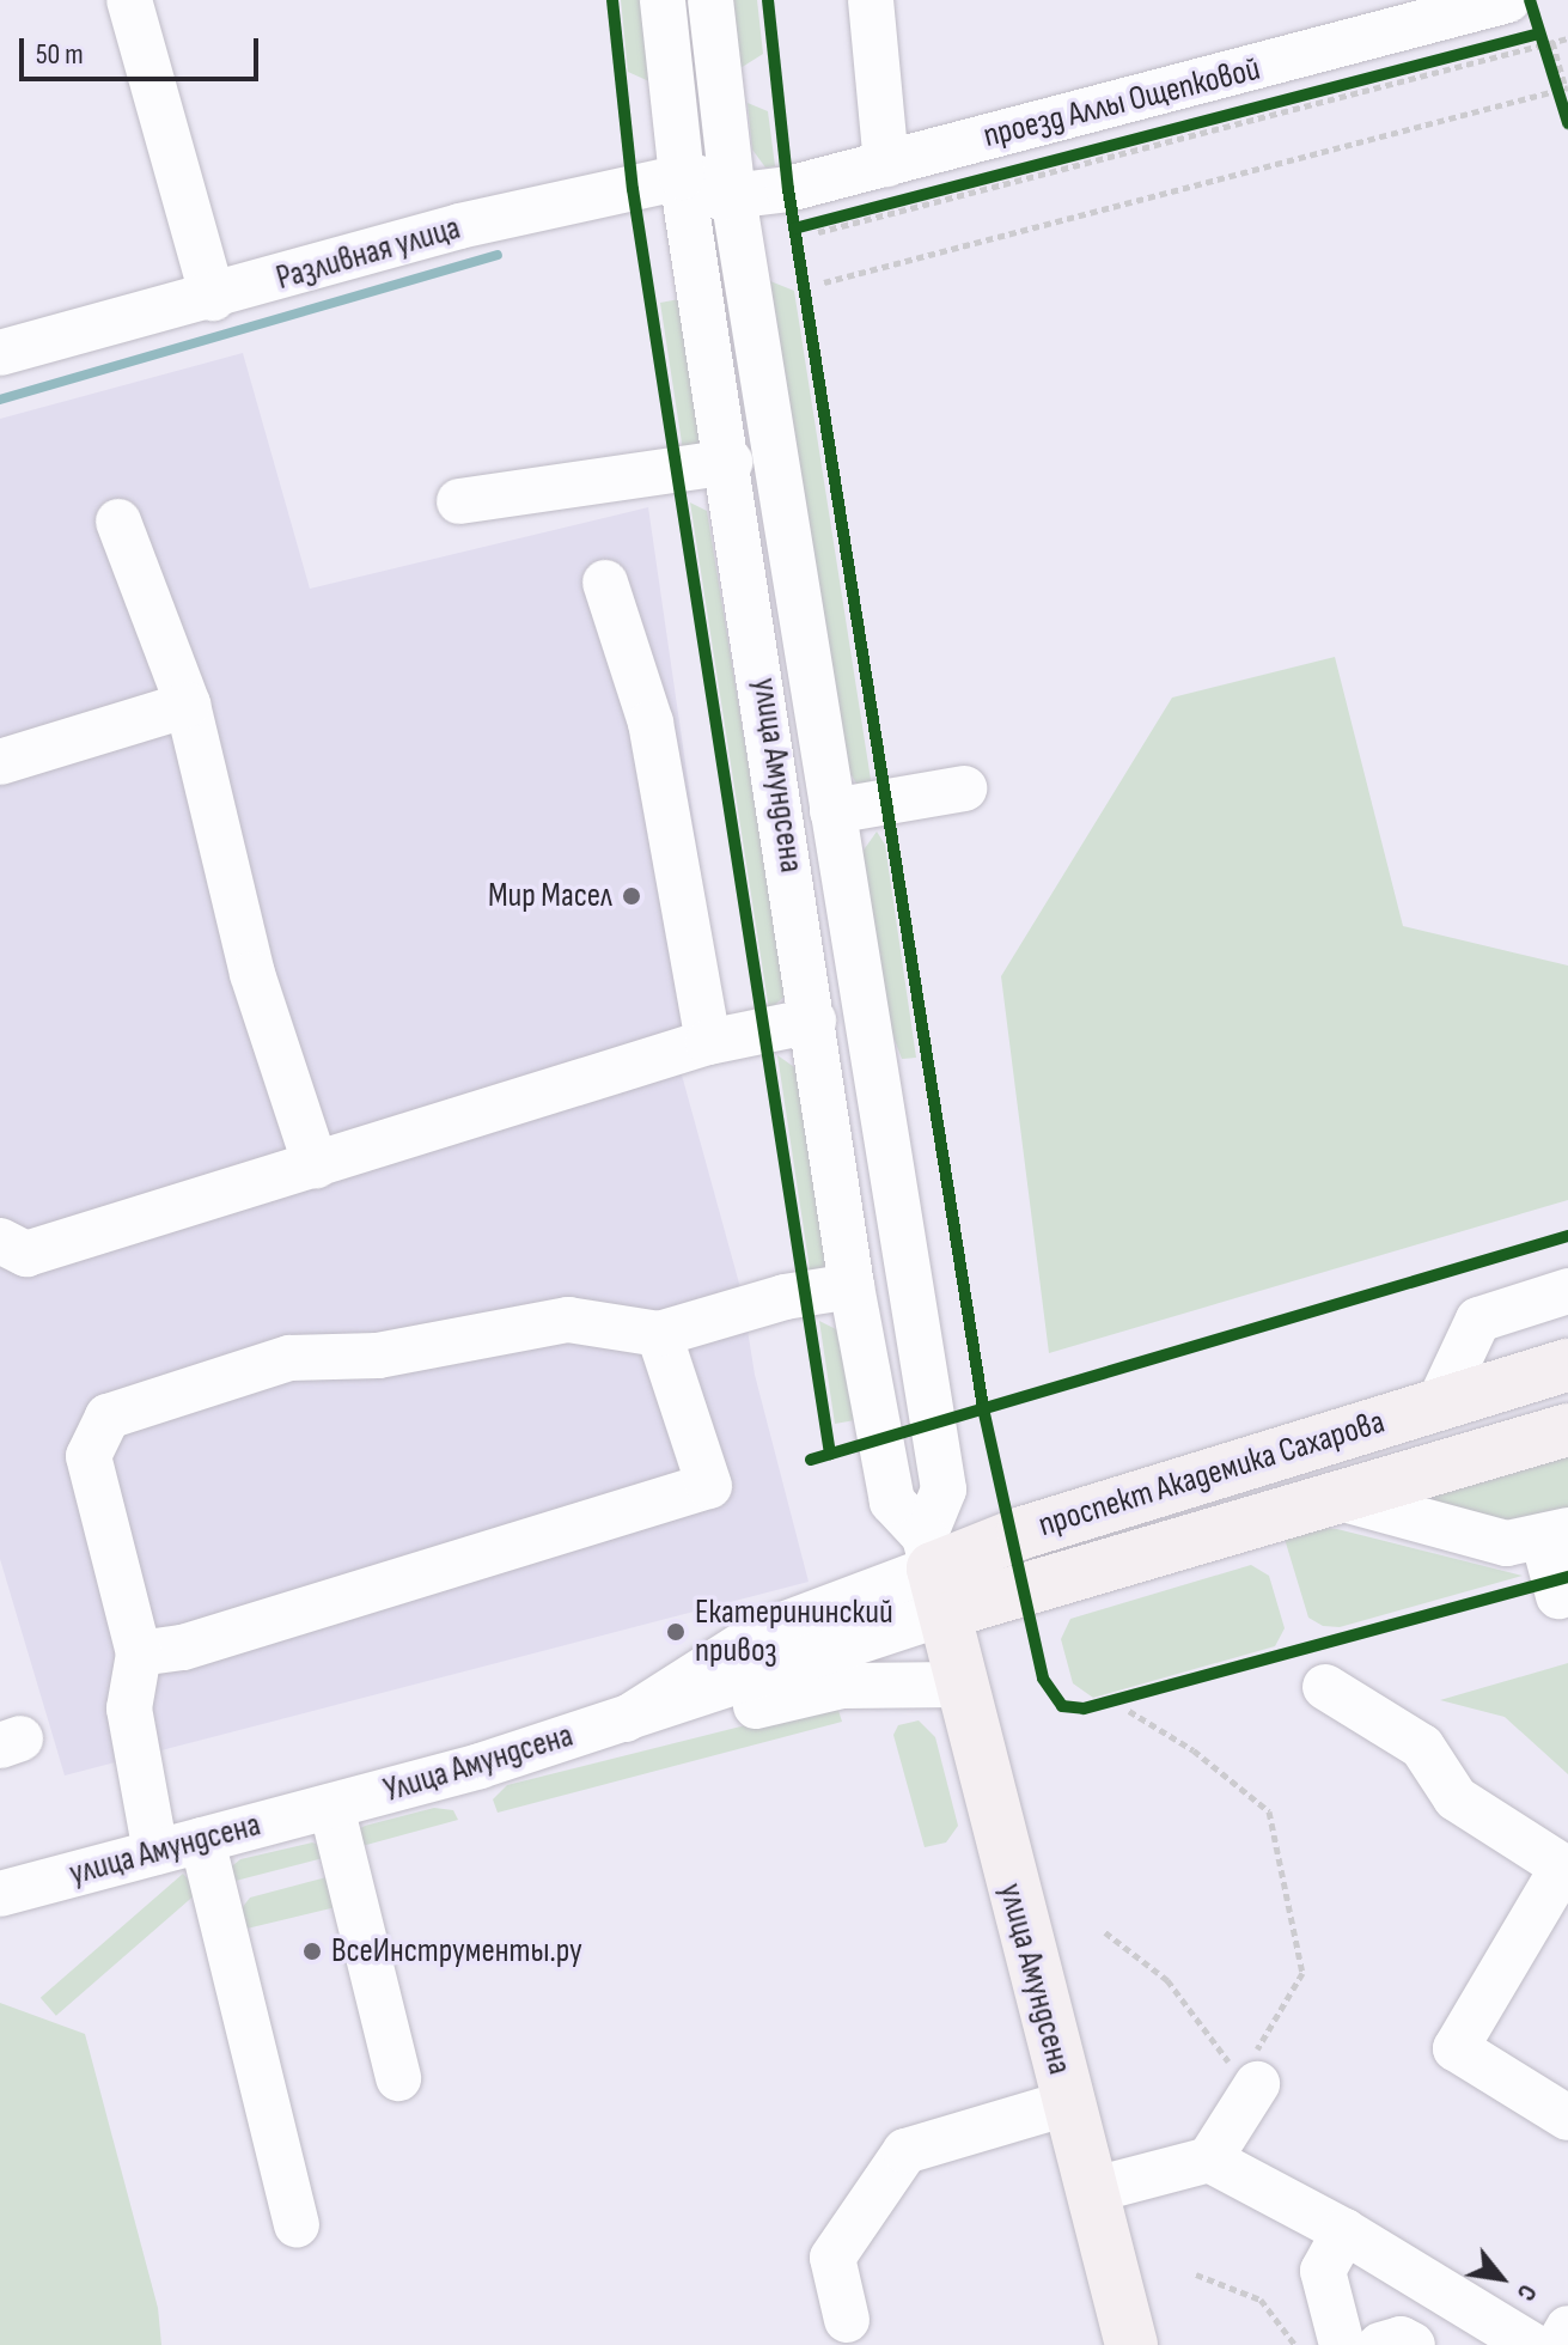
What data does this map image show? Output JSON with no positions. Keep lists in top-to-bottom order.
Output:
{
  "streets": {
    "main road": ["улица Амундсена", "проспект Академика Сахарова"],
    "street": ["проезд Аллы Ощепковой", "Разливная улица", "Улица Амундсена"]
  },
  "crossings": [
    ["проезд Аллы Ощепковой", "улица Амундсена"],
    ["Разливная улица", "улица Амундсена"],
    ["улица Амундсена", "проспект Академика Сахарова"],
    ["улица Амундсена", "Улица Амундсена"]
  ],
  "places": ["Мир Масел", "Екатерининский привоз", "ВсеИнструменты.ру"],
  "scale_bar": "50 m",
  "north": "bottom right"
}
